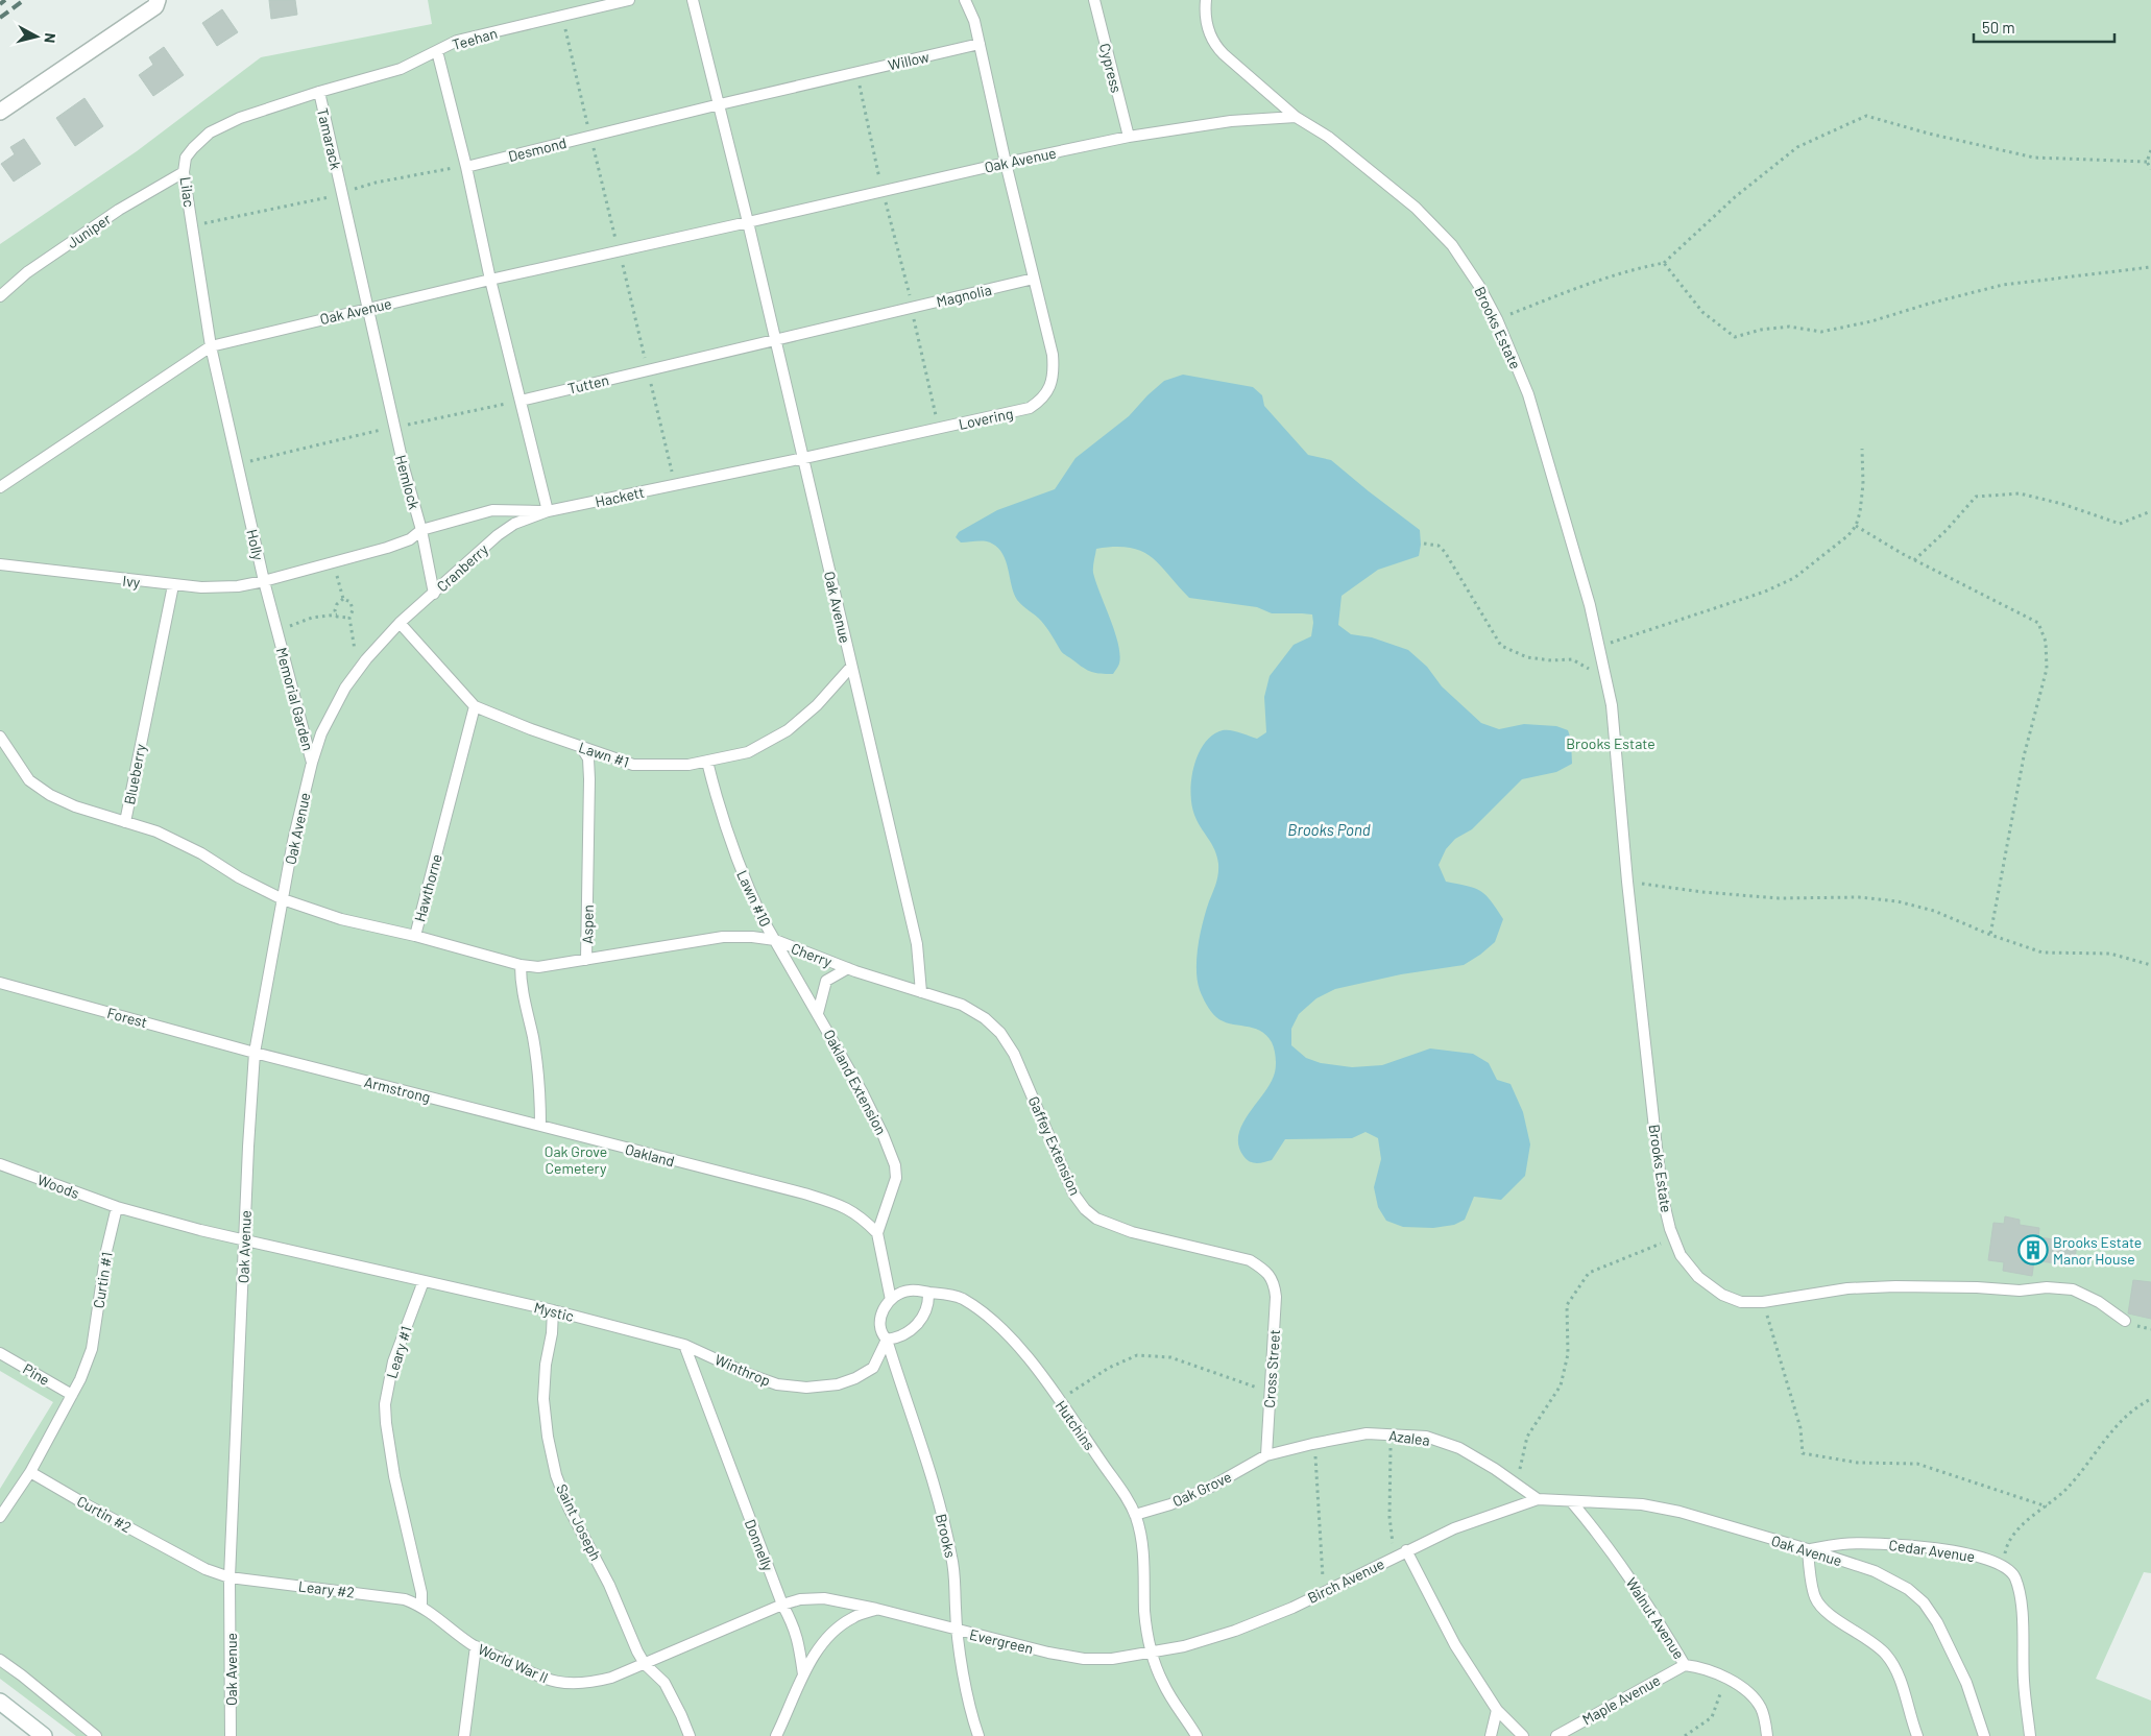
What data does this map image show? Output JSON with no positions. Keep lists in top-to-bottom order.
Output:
{
  "streets": {
    "lane": [
      "Teehan",
      "Willow",
      "Cypress",
      "Tamarack",
      "Desmond",
      "Oak Avenue",
      "Lilac",
      "Juniper",
      "Magnolia",
      "Brooks Estate",
      "Tutten",
      "Lovering",
      "Hemlock",
      "Hackett",
      "Holly",
      "Cranberry",
      "Ivy",
      "Memorial Garden",
      "Lawn #1",
      "Blueberry",
      "Hawthorne",
      "Lawn #10",
      "Aspen",
      "Cherry",
      "Forest",
      "Oakland Extension",
      "Armstrong",
      "Gaffey Extension",
      "Oakland",
      "Woods",
      "Curtin #1",
      "Mystic",
      "Leary #1",
      "Cross Street",
      "Winthrop",
      "Pine",
      "Hutchins",
      "Azalea",
      "Oak Grove",
      "Curtin #2",
      "Saint Joseph",
      "Brooks",
      "Donnelly",
      "Cedar Avenue",
      "Birch Avenue",
      "Leary #2",
      "Walnut Avenue",
      "Evergreen",
      "World War II",
      "Maple Avenue"
    ]
  },
  "crossings": [
    ["Teehan", "Tamarack"],
    ["Teehan", "Desmond"],
    ["Willow", "Desmond"],
    ["Willow", "Oak Avenue"],
    ["Cypress", "Oak Avenue"],
    ["Tamarack", "Oak Avenue"],
    ["Tamarack", "Lilac"],
    ["Tamarack", "Hemlock"],
    ["Desmond", "Oak Avenue"],
    ["Oak Avenue", "Lilac"],
    ["Oak Avenue", "Magnolia"],
    ["Oak Avenue", "Brooks Estate"],
    ["Oak Avenue", "Tutten"],
    ["Oak Avenue", "Lovering"],
    ["Oak Avenue", "Hemlock"],
    ["Oak Avenue", "Hackett"],
    ["Oak Avenue", "Holly"],
    ["Oak Avenue", "Memorial Garden"],
    ["Oak Avenue", "Lawn #1"],
    ["Oak Avenue", "Blueberry"],
    ["Oak Avenue", "Hawthorne"],
    ["Oak Avenue", "Cherry"],
    ["Oak Avenue", "Forest"],
    ["Oak Avenue", "Armstrong"],
    ["Oak Avenue", "Gaffey Extension"],
    ["Oak Avenue", "Azalea"],
    ["Oak Avenue", "Curtin #2"],
    ["Oak Avenue", "Cedar Avenue"],
    ["Oak Avenue", "Birch Avenue"],
    ["Oak Avenue", "Leary #2"],
    ["Oak Avenue", "Walnut Avenue"],
    ["Lilac", "Juniper"],
    ["Lilac", "Holly"],
    ["Magnolia", "Tutten"],
    ["Magnolia", "Lovering"],
    ["Lovering", "Hackett"],
    ["Hemlock", "Cranberry"],
    ["Hackett", "Cranberry"],
    ["Holly", "Ivy"],
    ["Holly", "Memorial Garden"],
    ["Cranberry", "Memorial Garden"],
    ["Ivy", "Memorial Garden"],
    ["Ivy", "Blueberry"],
    ["Memorial Garden", "Lawn #1"],
    ["Lawn #1", "Hawthorne"],
    ["Lawn #1", "Lawn #10"],
    ["Lawn #1", "Aspen"],
    ["Blueberry", "Hawthorne"],
    ["Hawthorne", "Aspen"],
    ["Lawn #10", "Aspen"],
    ["Lawn #10", "Cherry"],
    ["Lawn #10", "Oakland Extension"],
    ["Cherry", "Oakland Extension"],
    ["Cherry", "Gaffey Extension"],
    ["Forest", "Armstrong"],
    ["Oakland Extension", "Oakland"],
    ["Armstrong", "Oakland"],
    ["Gaffey Extension", "Cross Street"],
    ["Woods", "Curtin #1"],
    ["Curtin #1", "Pine"],
    ["Curtin #1", "Curtin #2"],
    ["Mystic", "Leary #1"],
    ["Mystic", "Winthrop"],
    ["Mystic", "Saint Joseph"],
    ["Mystic", "Donnelly"],
    ["Leary #1", "Leary #2"],
    ["Leary #1", "World War II"],
    ["Cross Street", "Azalea"],
    ["Cross Street", "Oak Grove"],
    ["Winthrop", "Hutchins"],
    ["Winthrop", "Brooks"],
    ["Winthrop", "Donnelly"],
    ["Hutchins", "Oak Grove"],
    ["Hutchins", "Brooks"],
    ["Hutchins", "Birch Avenue"],
    ["Hutchins", "Evergreen"],
    ["Azalea", "Oak Grove"],
    ["Azalea", "Birch Avenue"],
    ["Curtin #2", "Leary #2"],
    ["Saint Joseph", "World War II"],
    ["Brooks", "Evergreen"],
    ["Birch Avenue", "Evergreen"],
    ["Leary #2", "World War II"],
    ["Walnut Avenue", "Maple Avenue"]
  ],
  "water": ["Brooks Pond"],
  "parks": ["Brooks Estate", "Oak Grove Cemetery"],
  "places": {
    "building": ["Brooks Estate Manor House"]
  },
  "scale_bar": "50 m",
  "north": "right"
}
